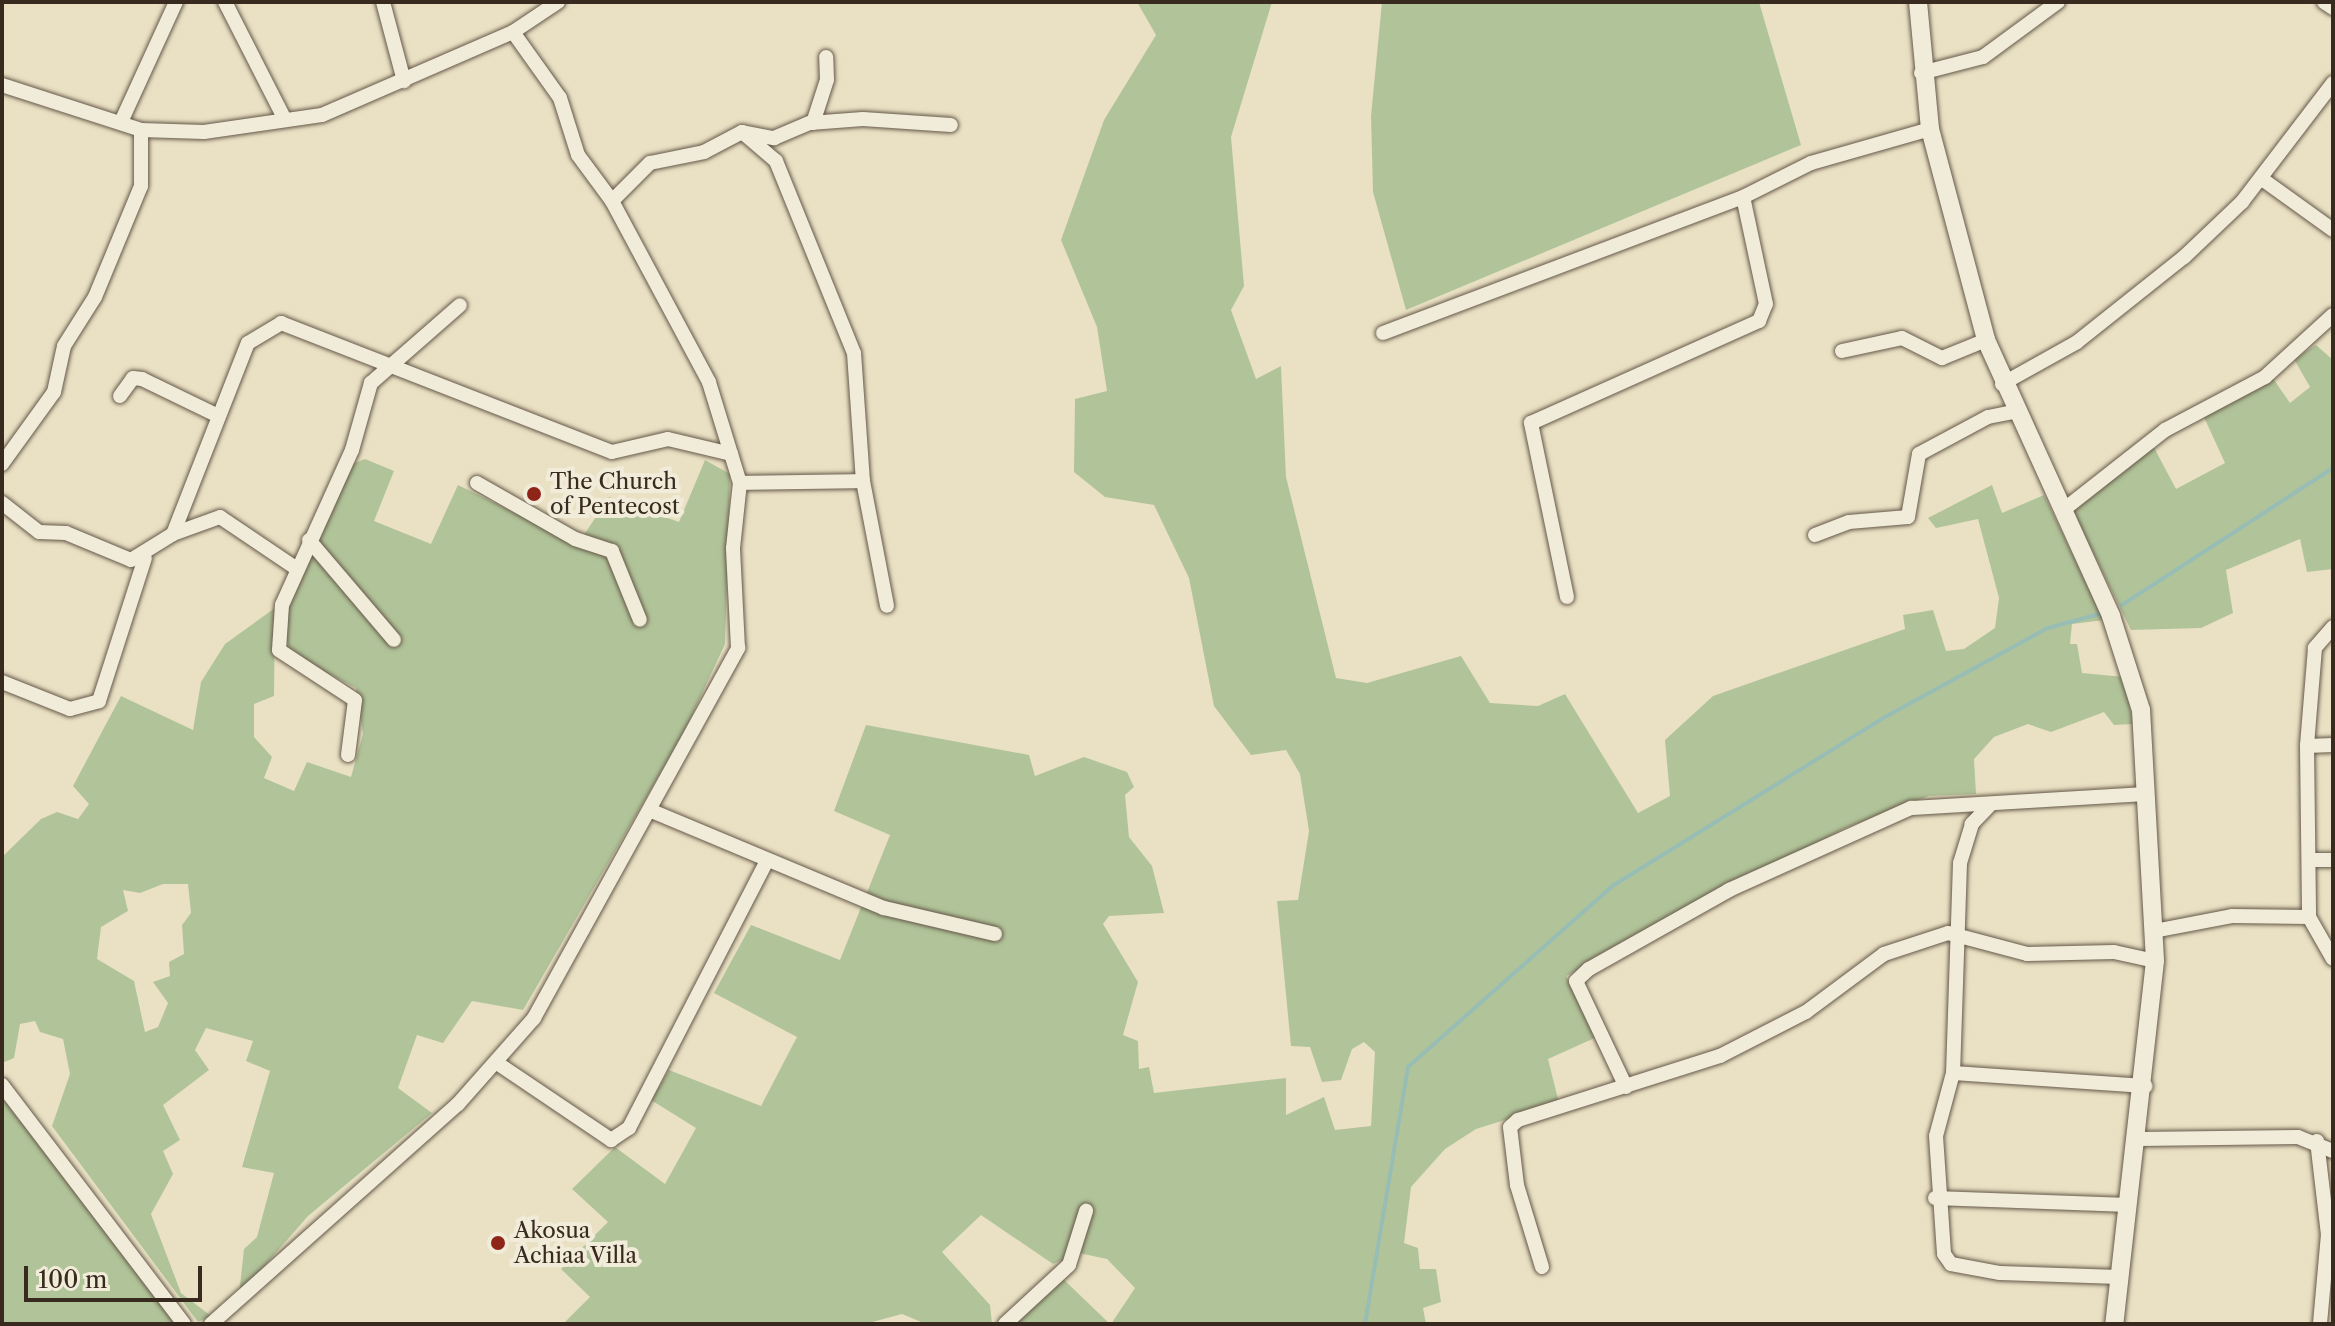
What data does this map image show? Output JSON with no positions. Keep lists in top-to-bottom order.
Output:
{
  "places": ["The Church of Pentecost", "Akosua Achiaa Villa"],
  "scale_bar": "100 m"
}
